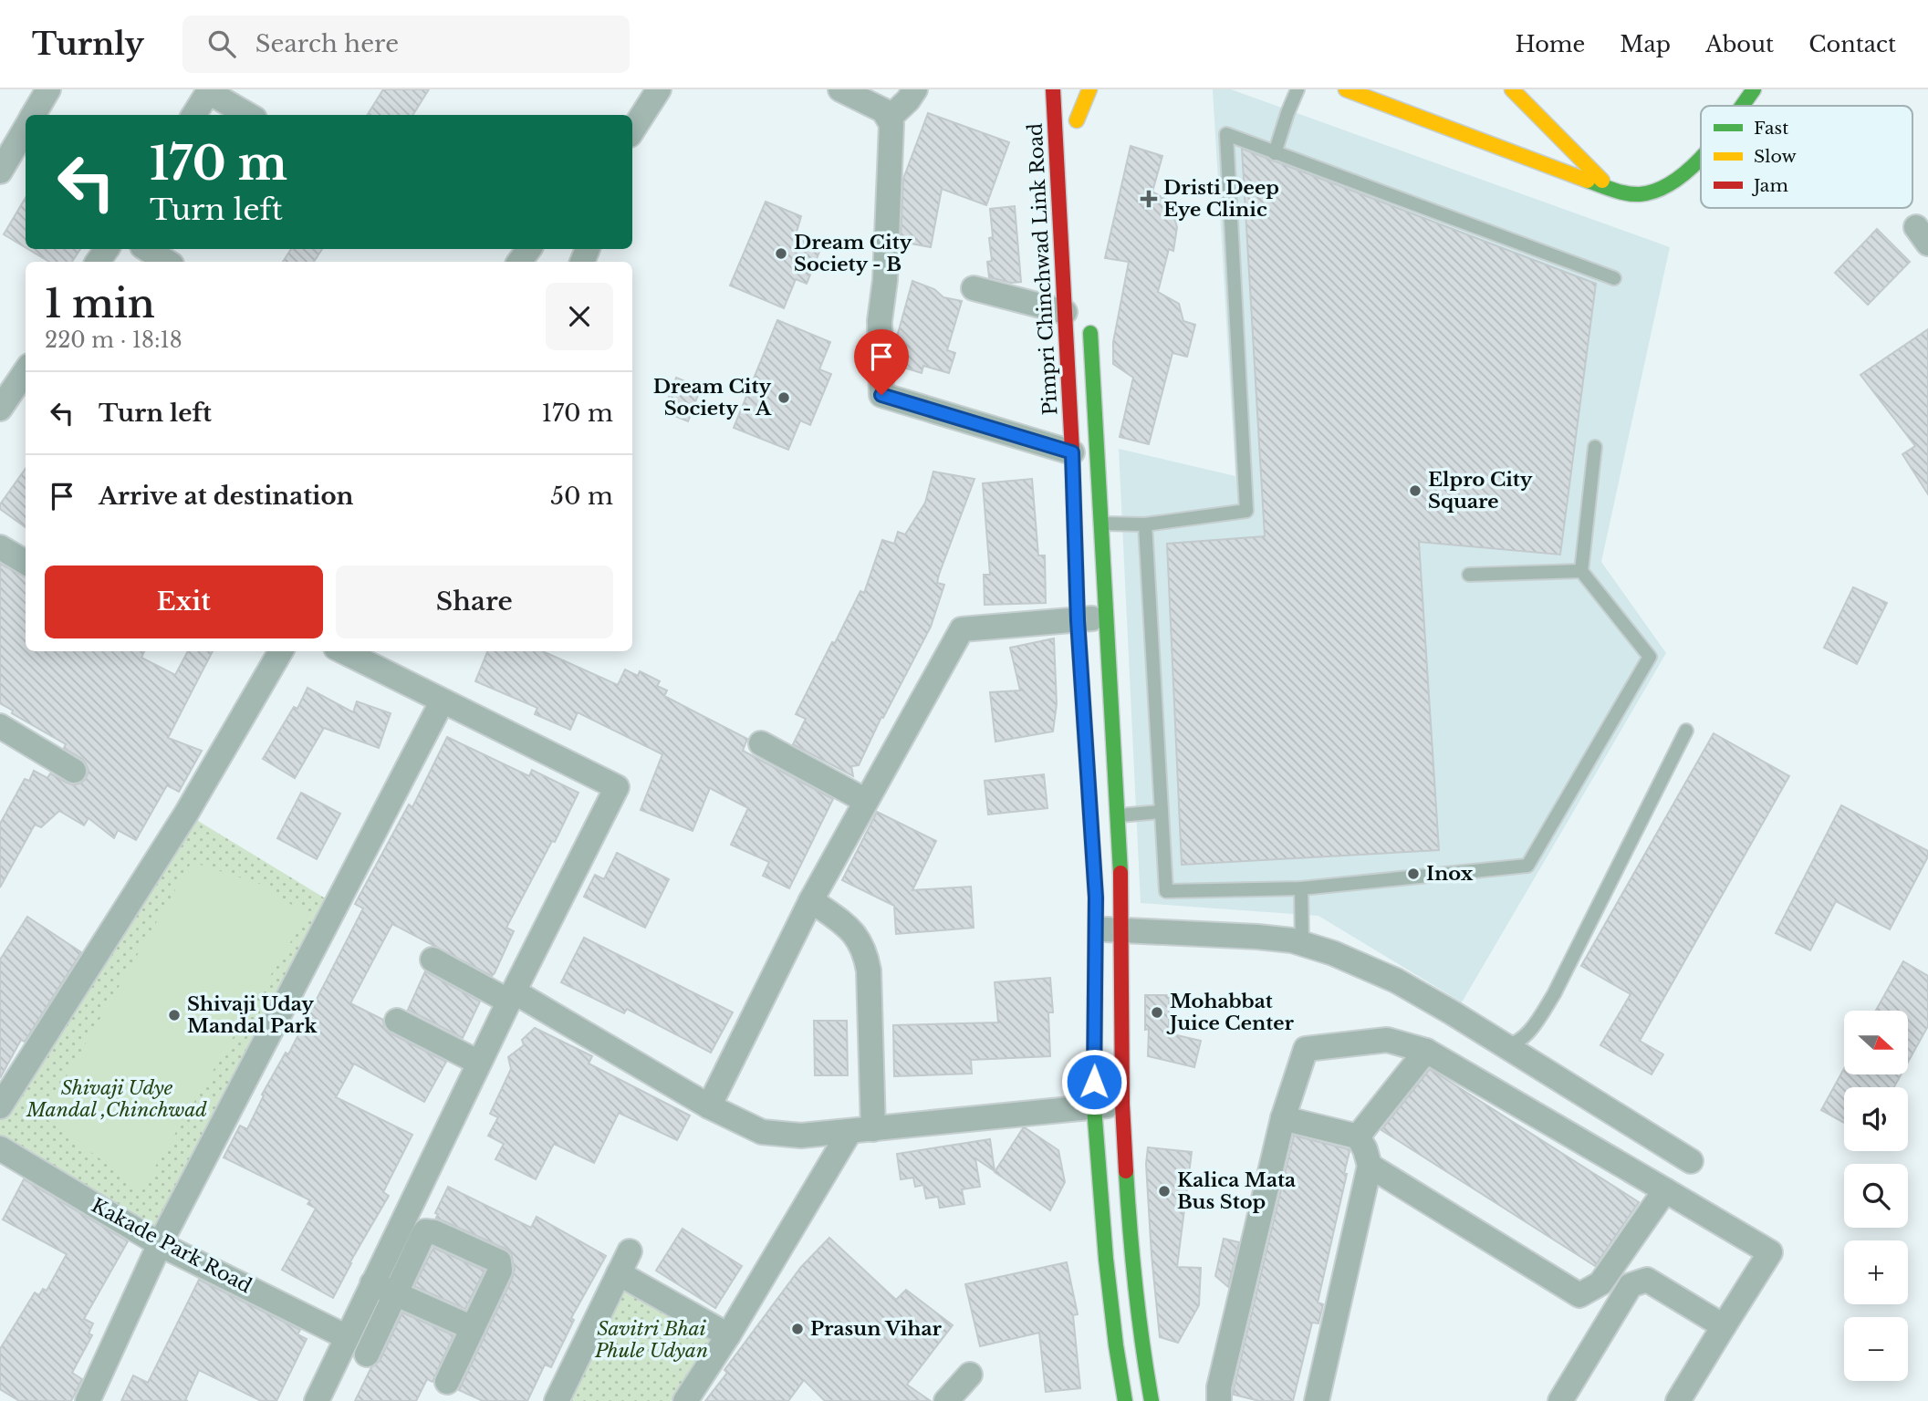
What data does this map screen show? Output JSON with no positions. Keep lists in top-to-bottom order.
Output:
{
  "streets": {
    "main road": ["Pimpri Chinchwad Link Road"],
    "street": ["Kakade Park Road"]
  },
  "parks": ["Shivaji Udye Mandal ,Chinchwad", "Savitri Bhai Phule Udyan"],
  "places": {
    "health": ["Dristi Deep Eye Clinic"],
    "other": [
      "Dream City Society - B",
      "Dream City Society - A",
      "Elpro City Square",
      "Inox",
      "Mohabbat Juice Center",
      "Shivaji Uday Mandal Park",
      "Kalica Mata Bus Stop",
      "Prasun Vihar"
    ]
  },
  "legend": ["Fast", "Slow", "Jam"],
  "north": "right",
  "page": {
    "header": "Turnly",
    "search": "Search here",
    "nav": [
      "Home",
      "Map",
      "About",
      "Contact"
    ],
    "turn": ["170 m", "Turn left"],
    "heading": ["1 min", "220 m · 18:18"],
    "list": [
      {
        "name": "Turn left",
        "value": "170 m"
      },
      {
        "name": "Arrive at destination",
        "value": "50 m"
      }
    ],
    "buttons": ["Exit", "Share"],
    "map_buttons": ["+", "−"]
  }
}
